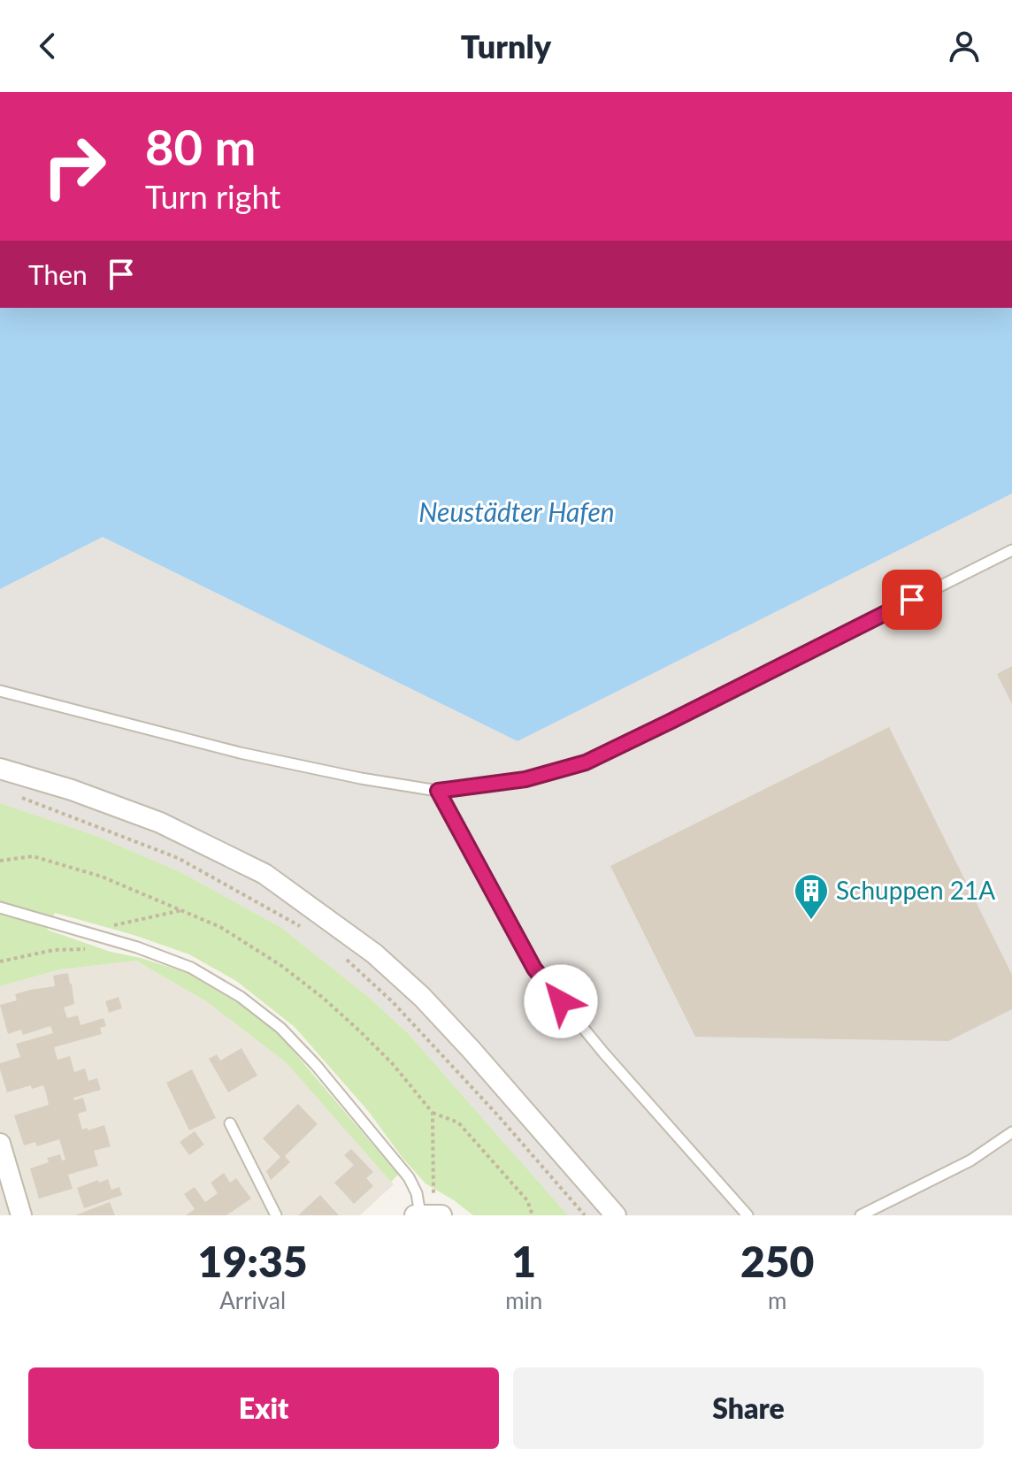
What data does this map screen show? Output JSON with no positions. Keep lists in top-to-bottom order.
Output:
{
  "water": ["Neustädter Hafen"],
  "places": {
    "building": ["Schuppen 21A"]
  },
  "page": {
    "header": "Turnly",
    "turn": ["80 m", "Turn right"],
    "then": "Then",
    "eta": [
      "19:35",
      "Arrival",
      "1",
      "min",
      "250",
      "m"
    ],
    "buttons": ["Exit", "Share"]
  }
}
